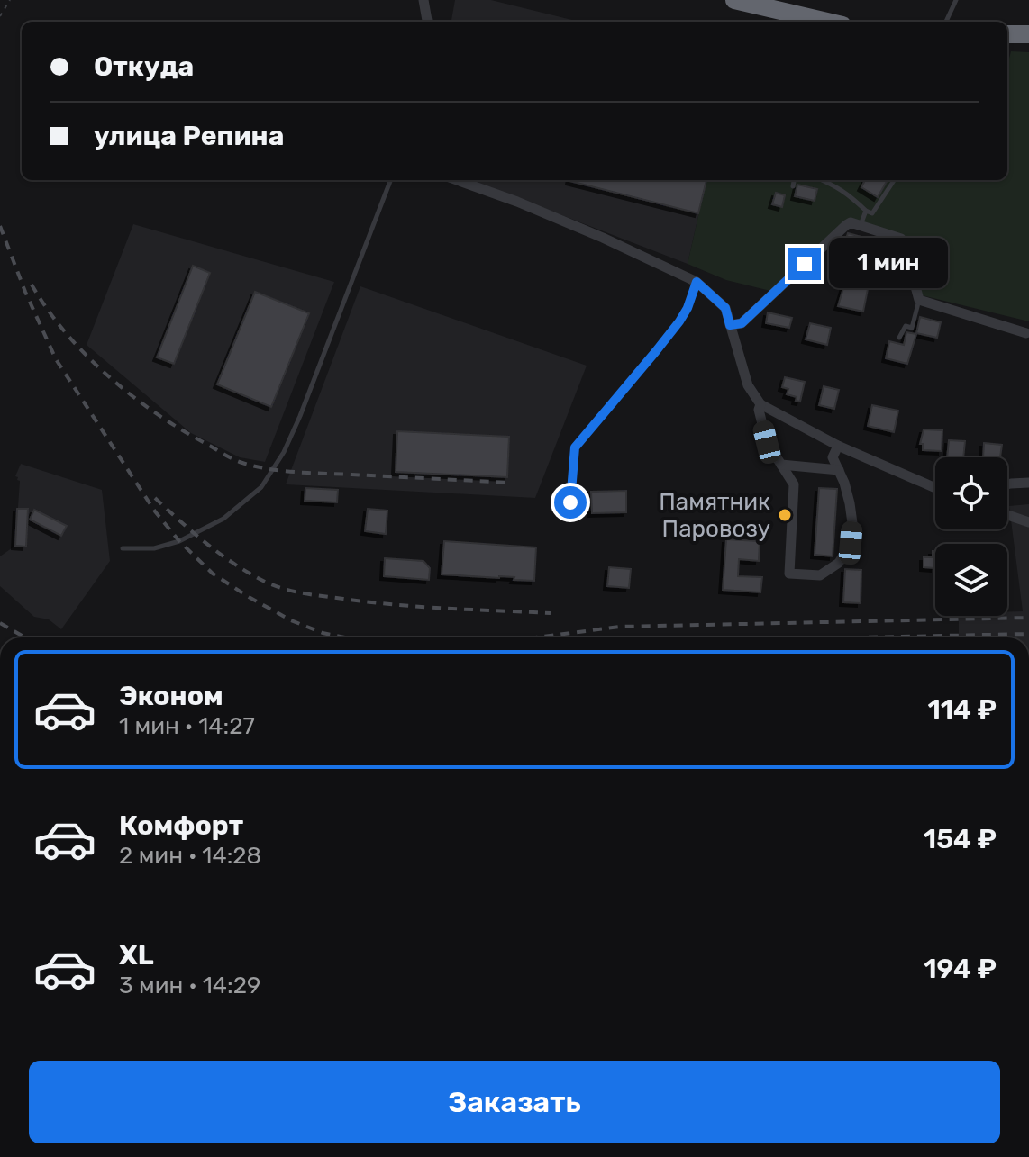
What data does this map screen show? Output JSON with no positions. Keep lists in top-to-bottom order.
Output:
{
  "places": ["Памятник Паровозу"],
  "page": {
    "banner": ["Откуда", "улица Репина"],
    "bubble": "1 мин",
    "list": [
      {
        "name": "Эконом",
        "note": "1 мин · 14:27",
        "value": "114 ₽"
      },
      {
        "name": "Комфорт",
        "note": "2 мин · 14:28",
        "value": "154 ₽"
      },
      {
        "name": "XL",
        "note": "3 мин · 14:29",
        "value": "194 ₽"
      }
    ],
    "buttons": "Заказать"
  }
}
